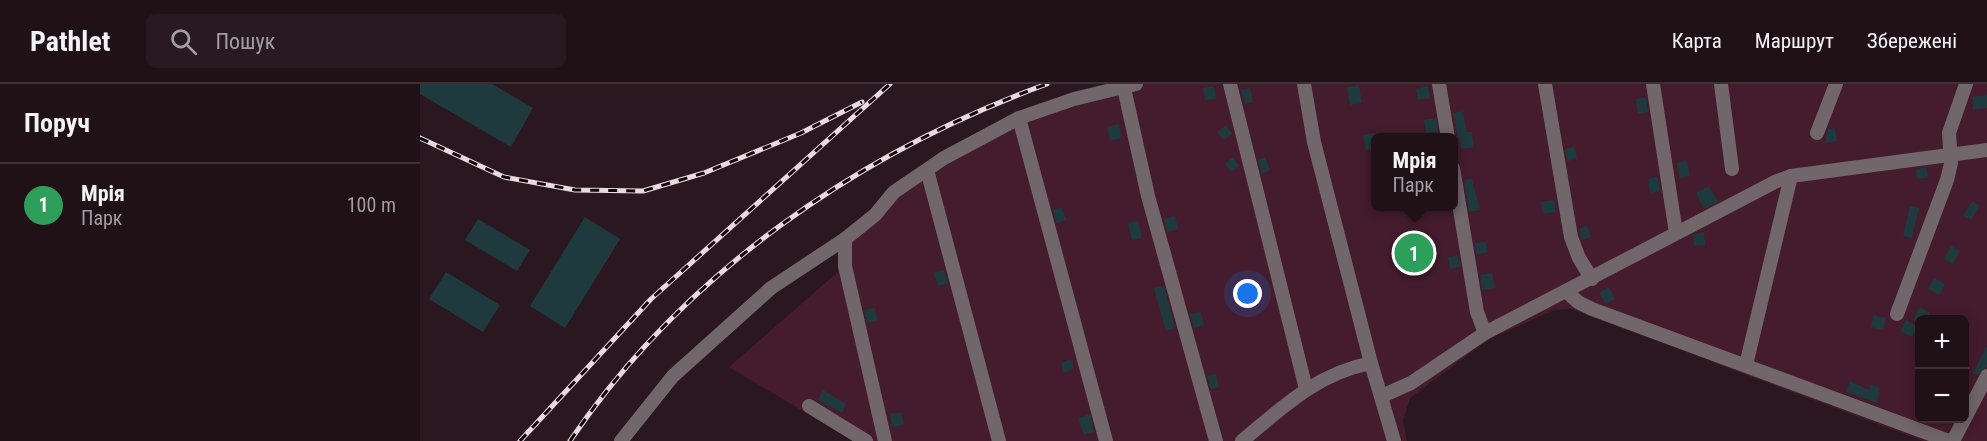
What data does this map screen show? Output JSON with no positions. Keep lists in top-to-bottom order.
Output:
{
  "page": {
    "header": "Pathlet",
    "search": "Пошук",
    "nav": ["Карта", "Маршрут", "Збережені"],
    "heading": "Поруч",
    "popup": ["Мрія", "Парк"],
    "list": [
      {
        "mark": "1",
        "name": "Мрія",
        "note": "Парк",
        "value": "100 m"
      }
    ],
    "pins": "1",
    "map_buttons": ["+", "−"]
  }
}
